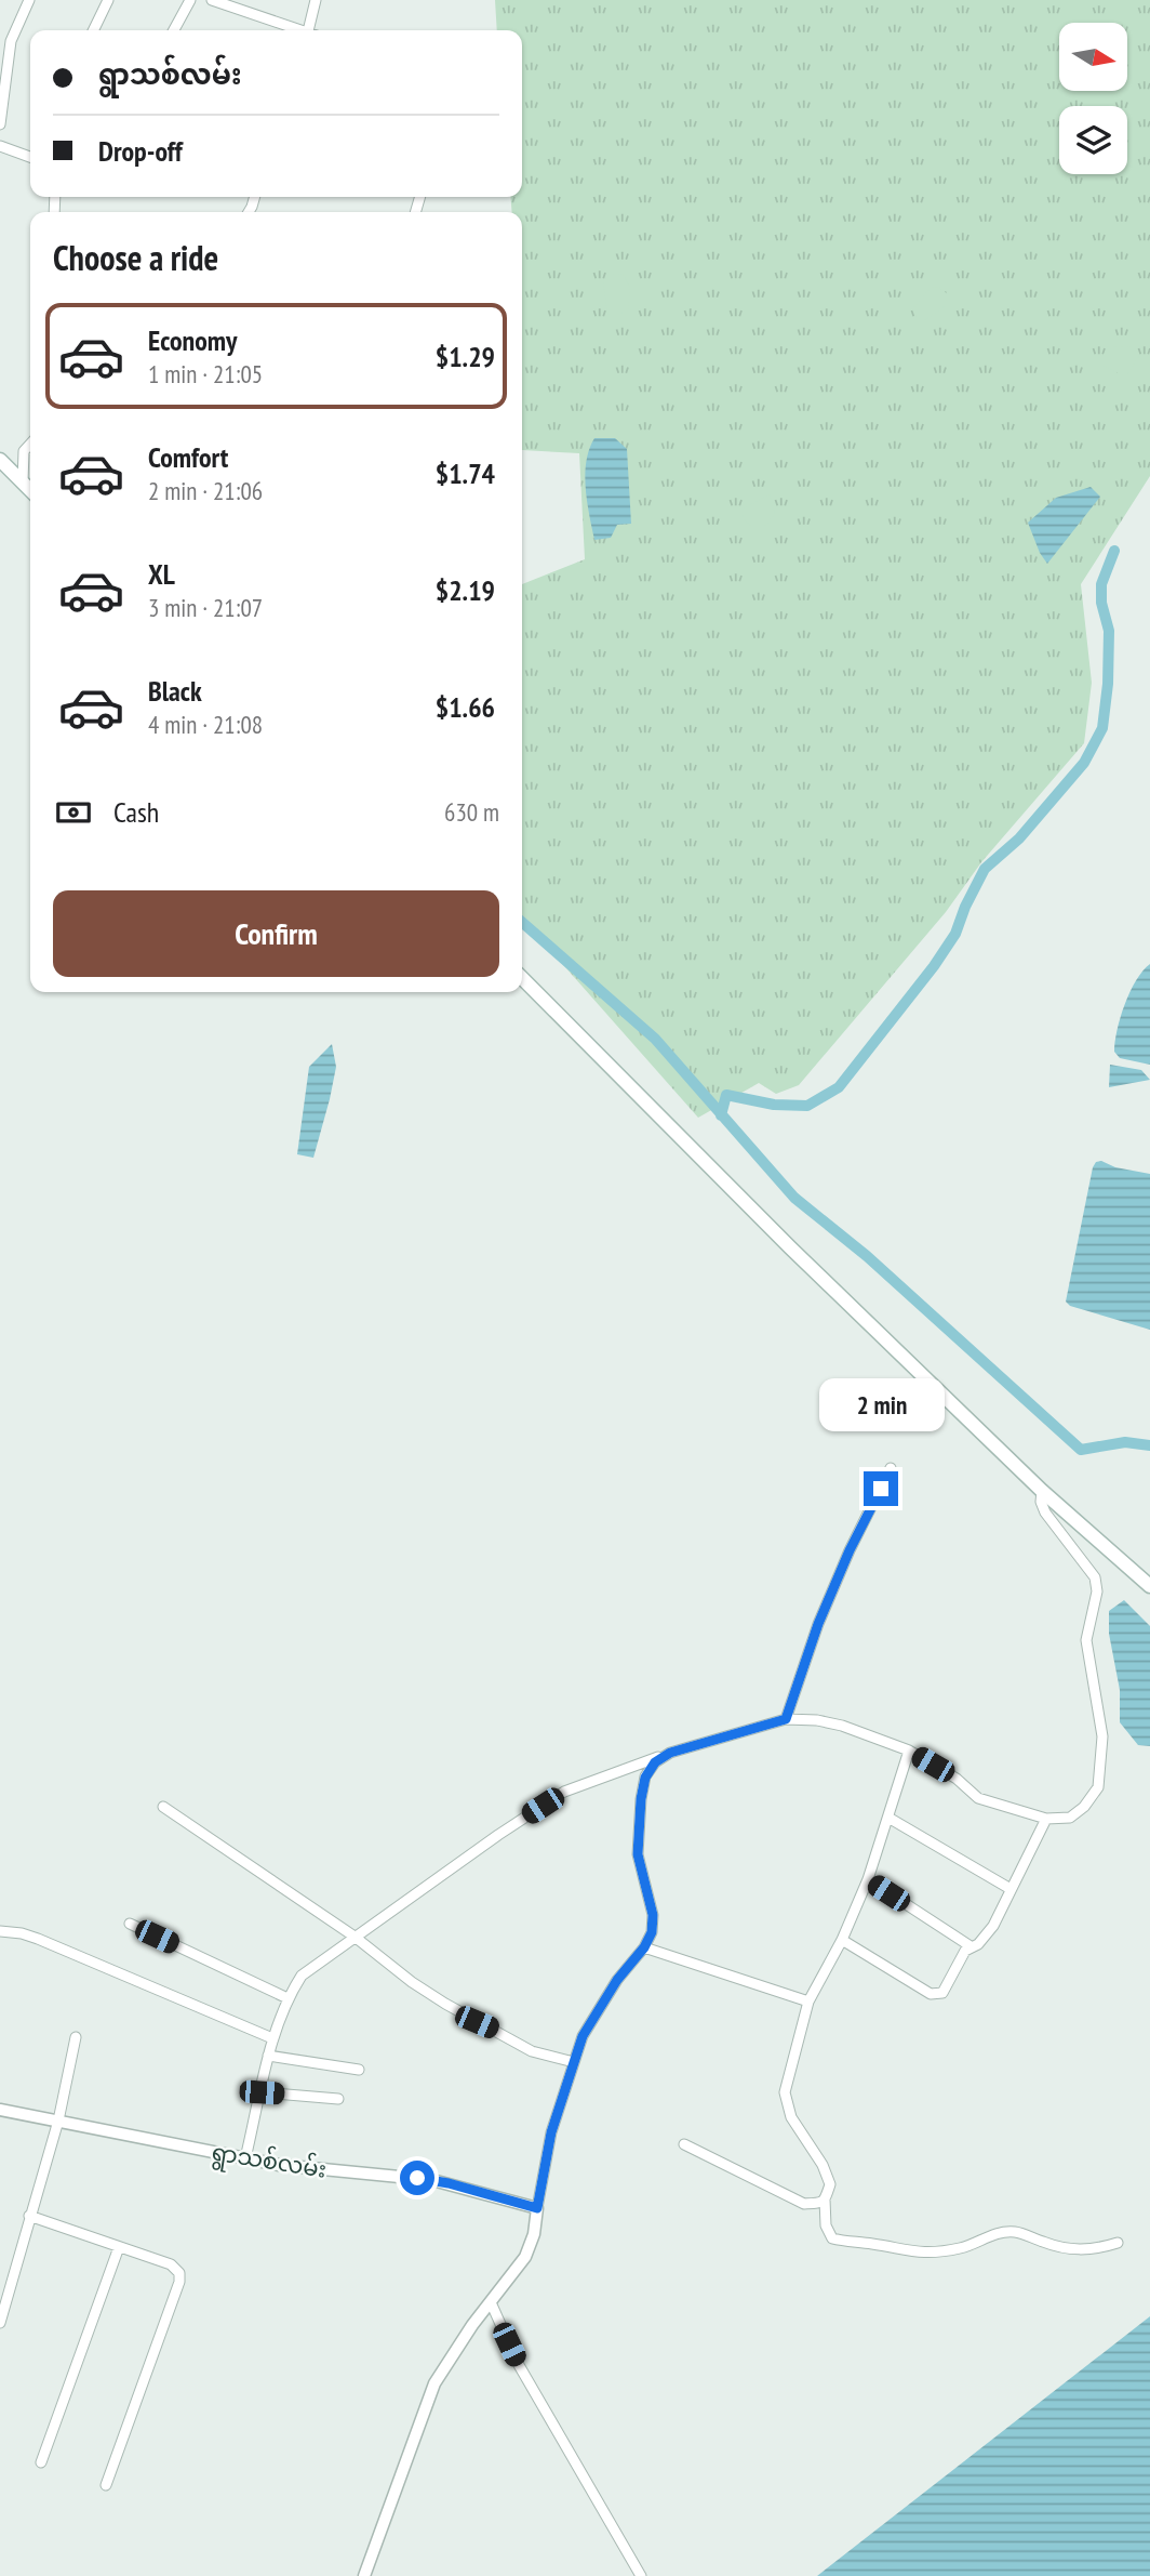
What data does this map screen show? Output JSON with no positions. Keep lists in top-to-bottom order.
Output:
{
  "streets": {
    "street": ["ရွာသစ်လမ်း"]
  },
  "north": "right",
  "page": {
    "banner": ["ရွာသစ်လမ်း", "Drop-off"],
    "heading": "Choose a ride",
    "list": [
      {
        "name": "Economy",
        "note": "1 min · 21:05",
        "value": "$1.29"
      },
      {
        "name": "Comfort",
        "note": "2 min · 21:06",
        "value": "$1.74"
      },
      {
        "name": "XL",
        "note": "3 min · 21:07",
        "value": "$2.19"
      },
      {
        "name": "Black",
        "note": "4 min · 21:08",
        "value": "$1.66"
      }
    ],
    "pay": ["Cash", "630 m"],
    "buttons": "Confirm",
    "bubble": "2 min"
  }
}
